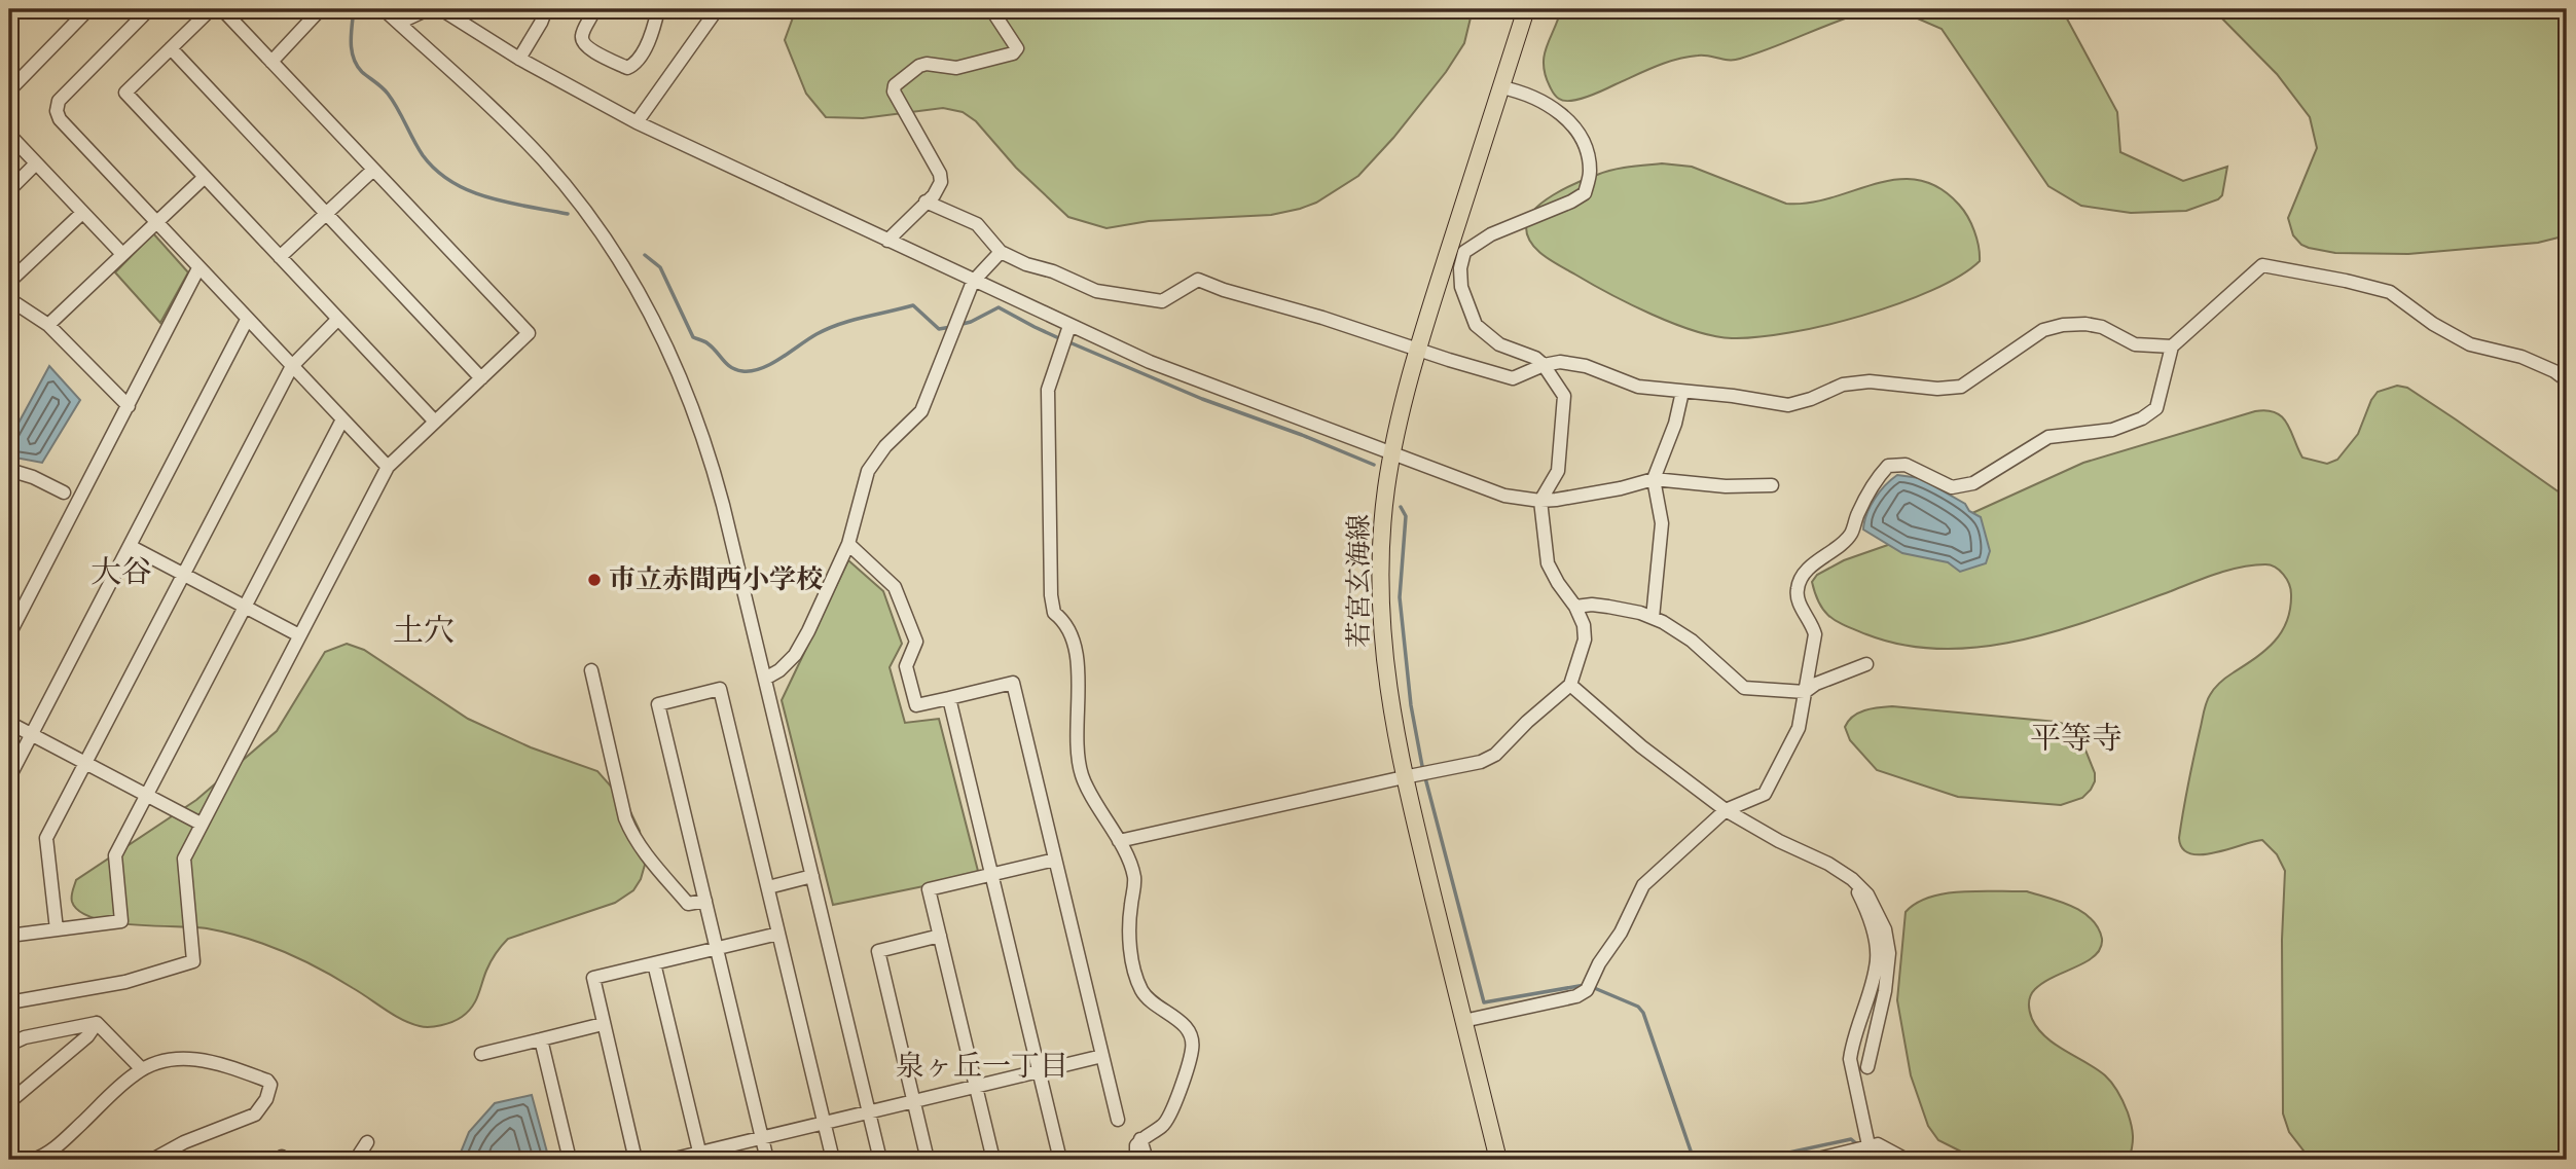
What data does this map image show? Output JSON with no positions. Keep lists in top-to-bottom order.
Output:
{
  "streets": {
    "main road": ["若宮玄海線"]
  },
  "districts": [
    "大谷",
    "土穴",
    "平等寺",
    "泉ヶ丘一丁目"
  ],
  "places": ["市立赤間西小学校"]
}
